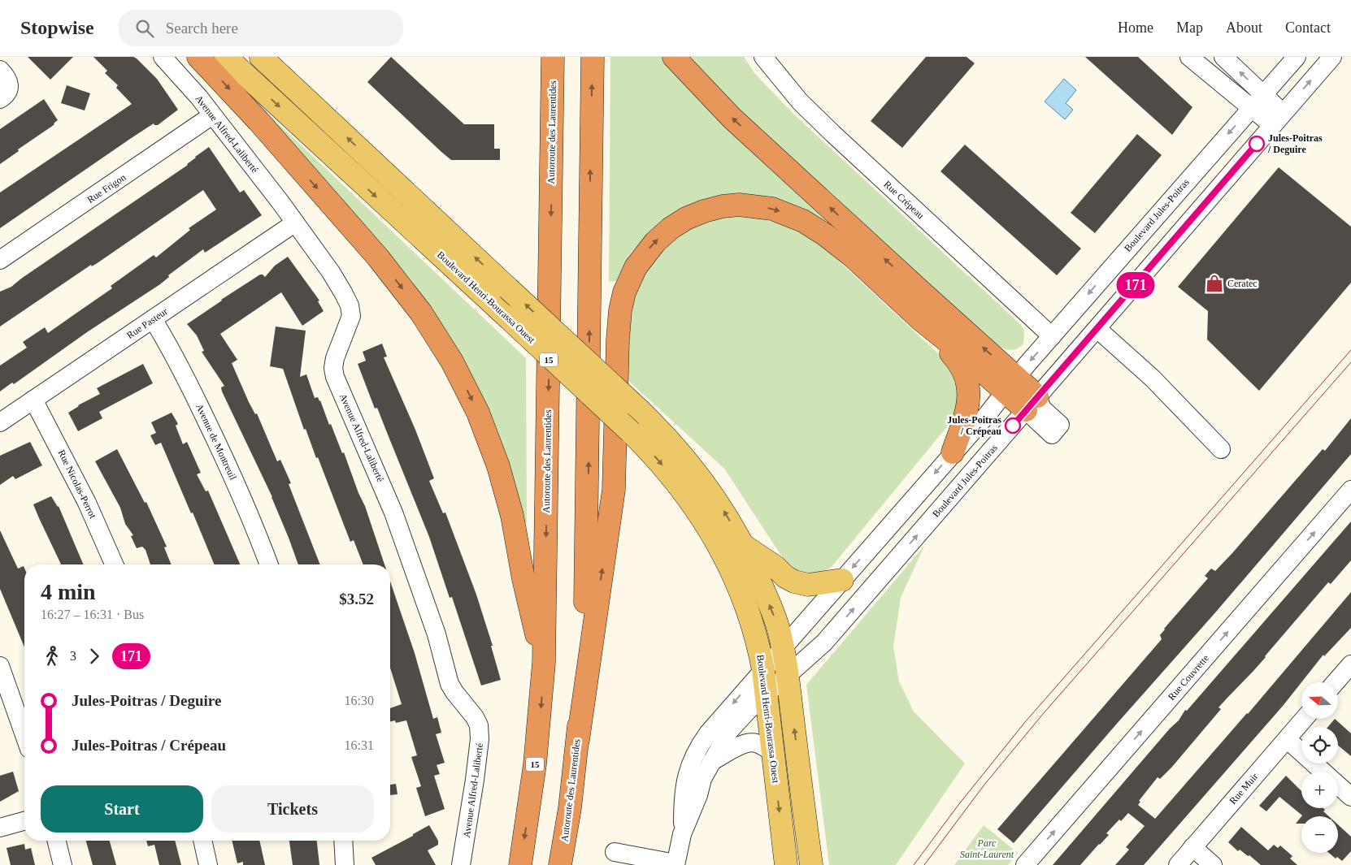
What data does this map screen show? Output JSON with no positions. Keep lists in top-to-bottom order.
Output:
{
  "streets": {
    "highway": ["Autoroute des Laurentides", "15"],
    "main road": ["Boulevard Henri-Bourassa Ouest"],
    "street": [
      "Avenue Alfred-Laliberté",
      "Rue Frigon",
      "Rue Crépeau",
      "Boulevard Jules-Poitras",
      "Rue Pasteur",
      "Avenue de Montreuil",
      "Rue Nicolas-Perrot",
      "Rue Couvrette",
      "Rue Muir"
    ]
  },
  "crossings": [
    ["Avenue Alfred-Laliberté", "Rue Frigon"],
    ["Avenue Alfred-Laliberté", "Rue Pasteur"],
    ["Rue Crépeau", "Boulevard Jules-Poitras"],
    ["Boulevard Jules-Poitras", "Boulevard Henri-Bourassa Ouest"],
    ["Rue Pasteur", "Avenue de Montreuil"],
    ["Rue Pasteur", "Rue Nicolas-Perrot"]
  ],
  "one_way": ["Rue Couvrette"],
  "parks": ["Parc Saint-Laurent"],
  "places": {
    "other": ["Jules-Poitras / Deguire", "Jules-Poitras / Crépeau"],
    "shop": ["Ceratec"]
  },
  "lines": ["bus line 171"],
  "north": "left",
  "page": {
    "header": "Stopwise",
    "search": "Search here",
    "nav": [
      "Home",
      "Map",
      "About",
      "Contact"
    ],
    "on_map": "171",
    "heading": ["4 min", "16:27 – 16:31 · Bus", "$3.52"],
    "legs": ["3", "171"],
    "list": [
      {
        "name": "Jules-Poitras / Deguire",
        "value": "16:30"
      },
      {
        "name": "Jules-Poitras / Crépeau",
        "value": "16:31"
      }
    ],
    "map_buttons": ["+", "−"],
    "buttons": ["Start", "Tickets"]
  }
}
